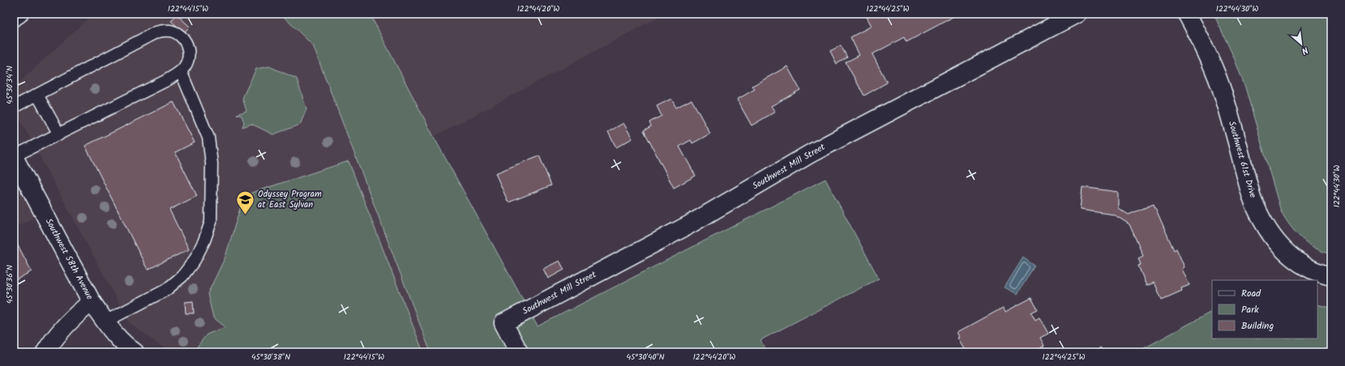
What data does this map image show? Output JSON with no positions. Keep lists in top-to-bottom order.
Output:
{
  "streets": {
    "street": ["Southwest 61st Drive", "Southwest Mill Street", "Southwest 58th Avenue"]
  },
  "places": {
    "school or university": ["Odyssey Program at East Sylvan"]
  },
  "legend": ["Road", "Park", "Building"],
  "north": "bottom right",
  "coordinates": [
    "122°44'15\"W",
    "122°44'20\"W",
    "122°44'25\"W",
    "122°44'30\"W",
    "45°30'34\"N",
    "45°30'36\"N",
    "45°30'38\"N",
    "45°30'40\"N"
  ]
}
